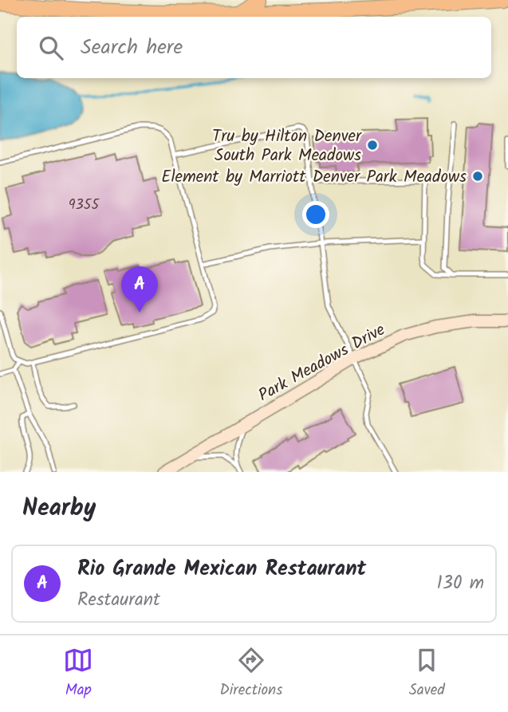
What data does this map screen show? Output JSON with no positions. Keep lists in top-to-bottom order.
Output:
{
  "streets": {
    "main road": ["Park Meadows Drive"]
  },
  "places": ["Tru by Hilton Denver South Park Meadows", "Element by Marriott Denver Park Meadows"],
  "house_numbers": ["9355"],
  "page": {
    "search": "Search here",
    "pins": "A",
    "heading": "Nearby",
    "list": [
      {
        "mark": "A",
        "name": "Rio Grande Mexican Restaurant",
        "note": "Restaurant",
        "value": "130 m"
      }
    ],
    "nav": ["Map", "Directions", "Saved"]
  }
}
